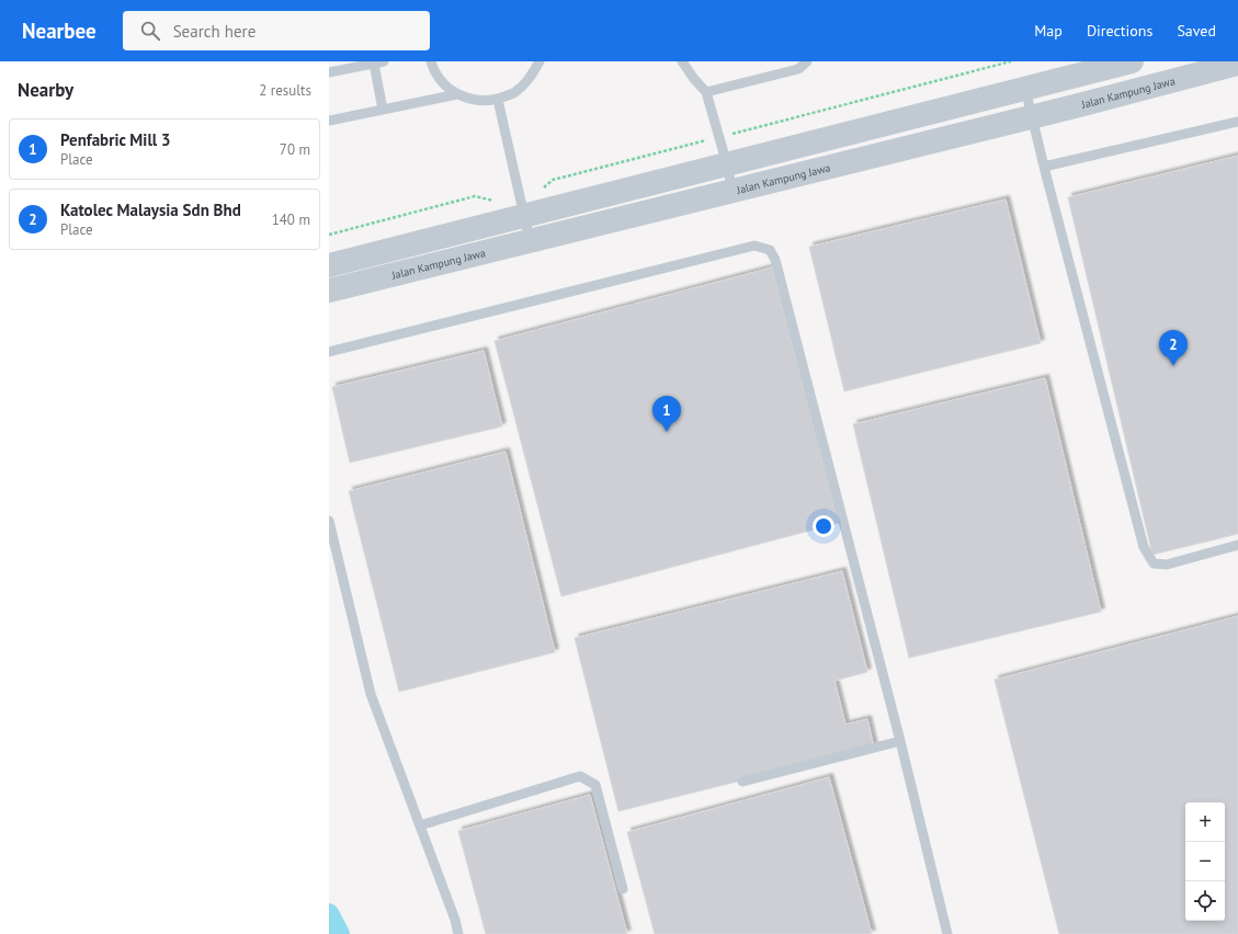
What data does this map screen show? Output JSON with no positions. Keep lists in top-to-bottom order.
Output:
{
  "streets": {
    "street": ["Jalan Kampung Jawa"]
  },
  "page": {
    "header": "Nearbee",
    "search": "Search here",
    "nav": ["Map", "Directions", "Saved"],
    "heading": ["Nearby", "2 results"],
    "list": [
      {
        "mark": "1",
        "name": "Penfabric Mill 3",
        "note": "Place",
        "value": "70 m"
      },
      {
        "mark": "2",
        "name": "Katolec Malaysia Sdn Bhd",
        "note": "Place",
        "value": "140 m"
      }
    ],
    "pins": ["2", "1"],
    "map_buttons": ["+", "−"]
  }
}
